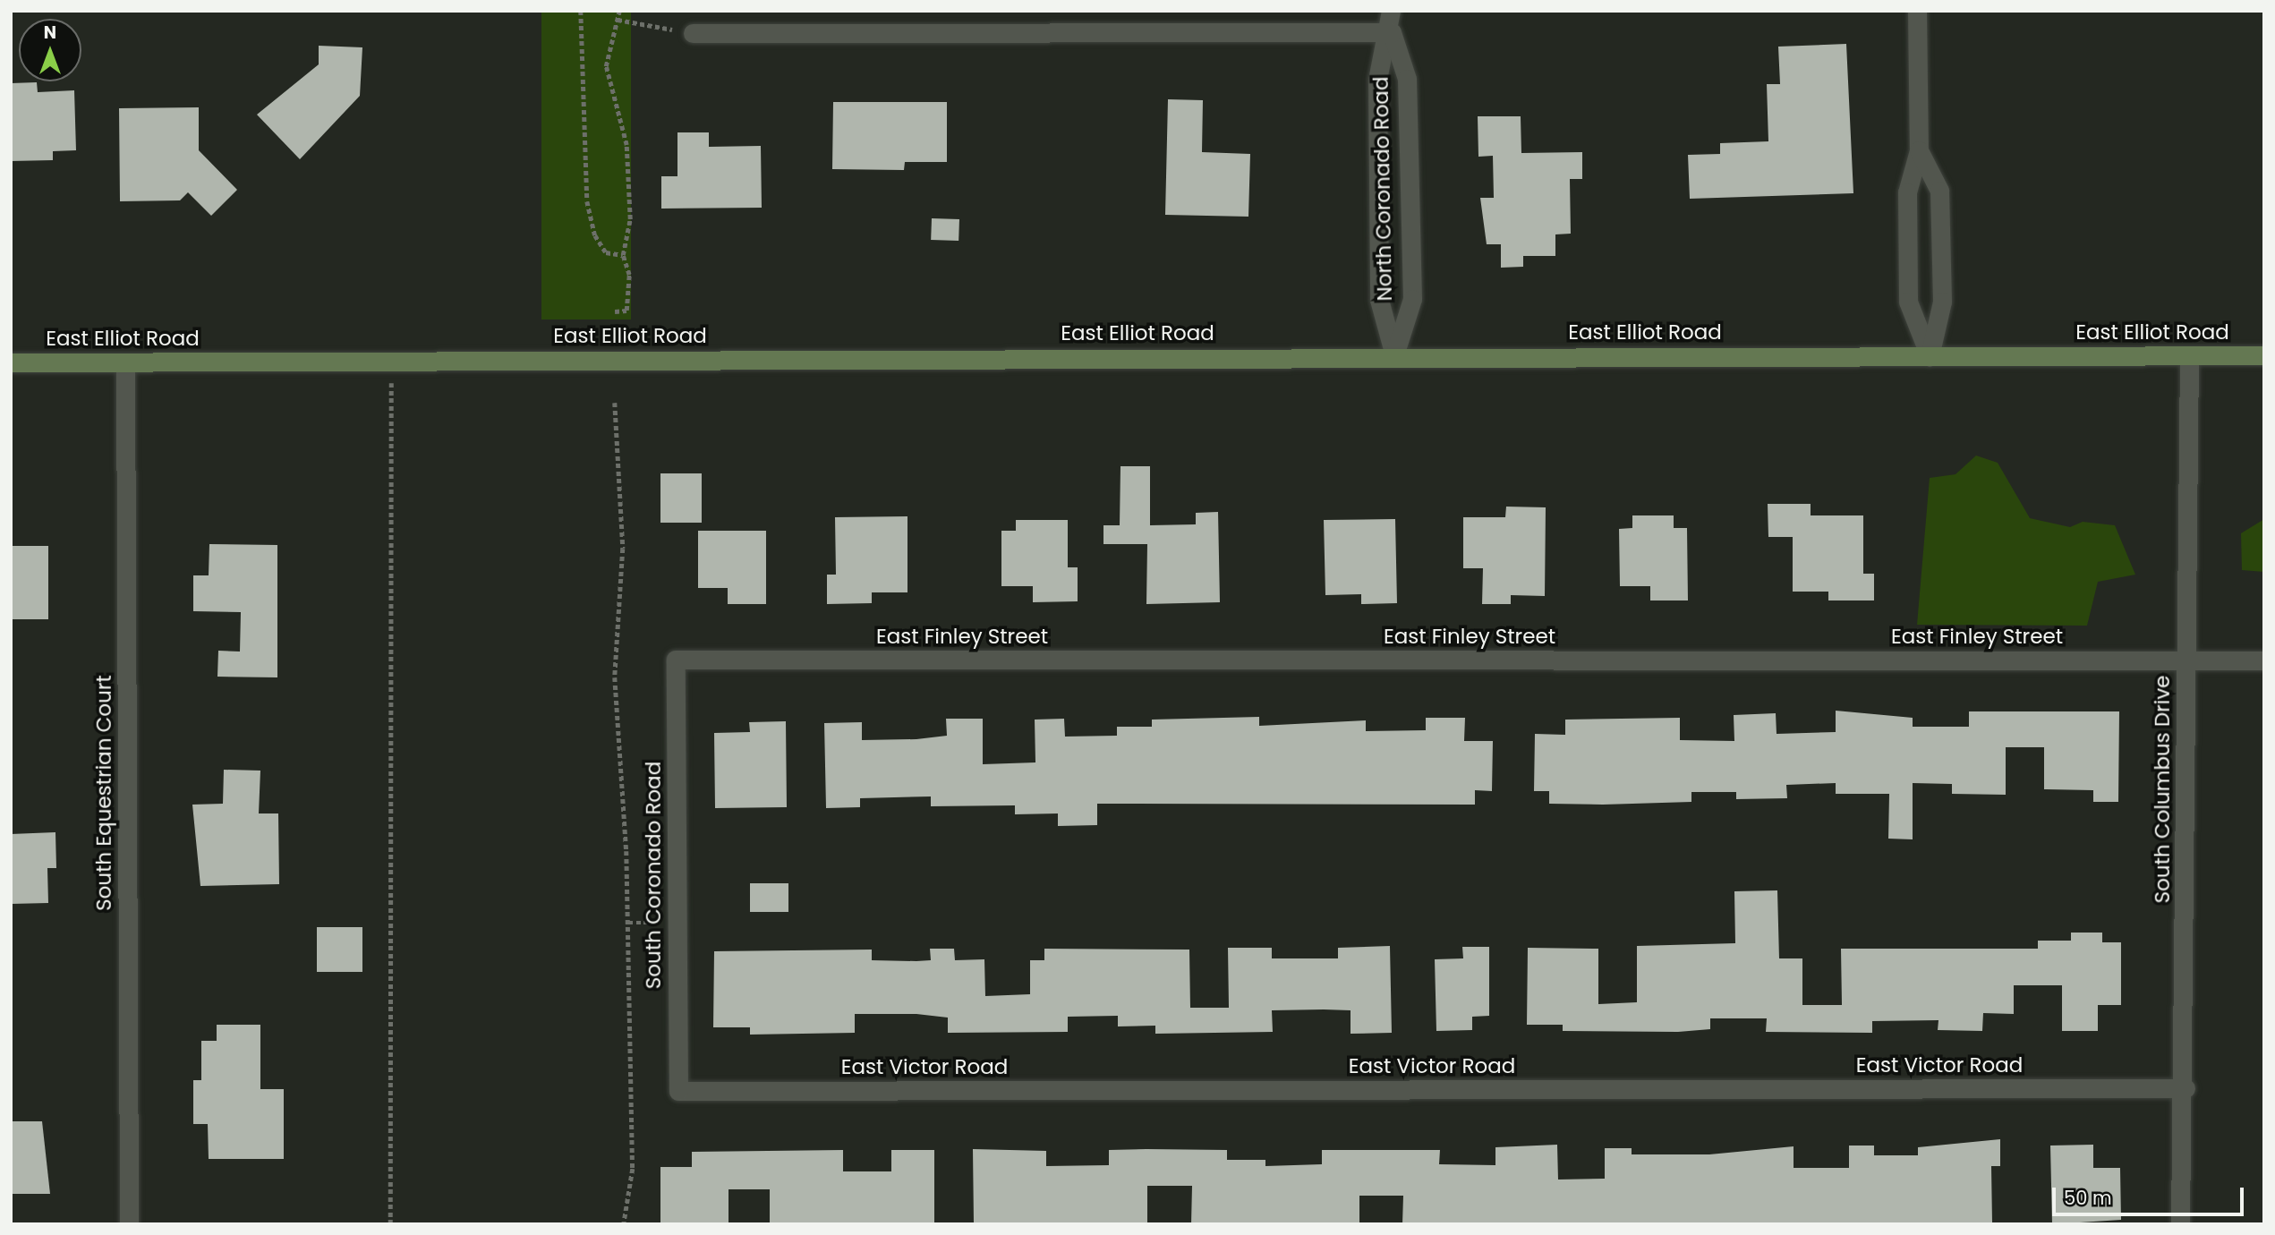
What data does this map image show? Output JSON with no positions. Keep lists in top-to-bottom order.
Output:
{
  "streets": {
    "main road": ["East Elliot Road"],
    "street": [
      "North Coronado Road",
      "East Finley Street",
      "South Columbus Drive",
      "South Equestrian Court",
      "South Coronado Road",
      "East Victor Road"
    ]
  },
  "crossings": [
    ["North Coronado Road", "East Elliot Road"],
    ["East Elliot Road", "South Columbus Drive"],
    ["East Elliot Road", "South Equestrian Court"],
    ["East Finley Street", "South Columbus Drive"],
    ["East Finley Street", "South Coronado Road"],
    ["South Columbus Drive", "East Victor Road"],
    ["South Coronado Road", "East Victor Road"]
  ],
  "scale_bar": "50 m",
  "north": "top"
}
